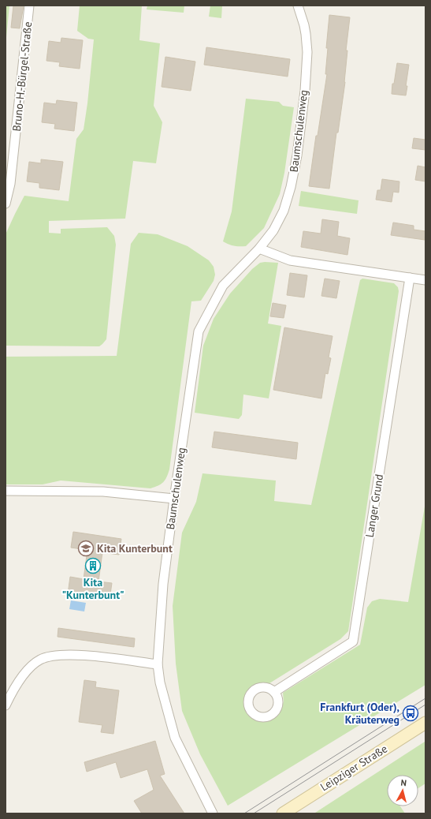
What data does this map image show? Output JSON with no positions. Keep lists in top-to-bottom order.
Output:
{
  "streets": {
    "street": [
      "Bruno-H.-Bürgel-Straße",
      "Baumschulenweg",
      "Langer Grund",
      "Leipziger Straße"
    ]
  },
  "places": {
    "school or university": ["Kita Kunterbunt"],
    "building": ["Kita \"Kunterbunt\""],
    "bus stop": ["Frankfurt (Oder), Kräuterweg"]
  },
  "north": "top"
}
